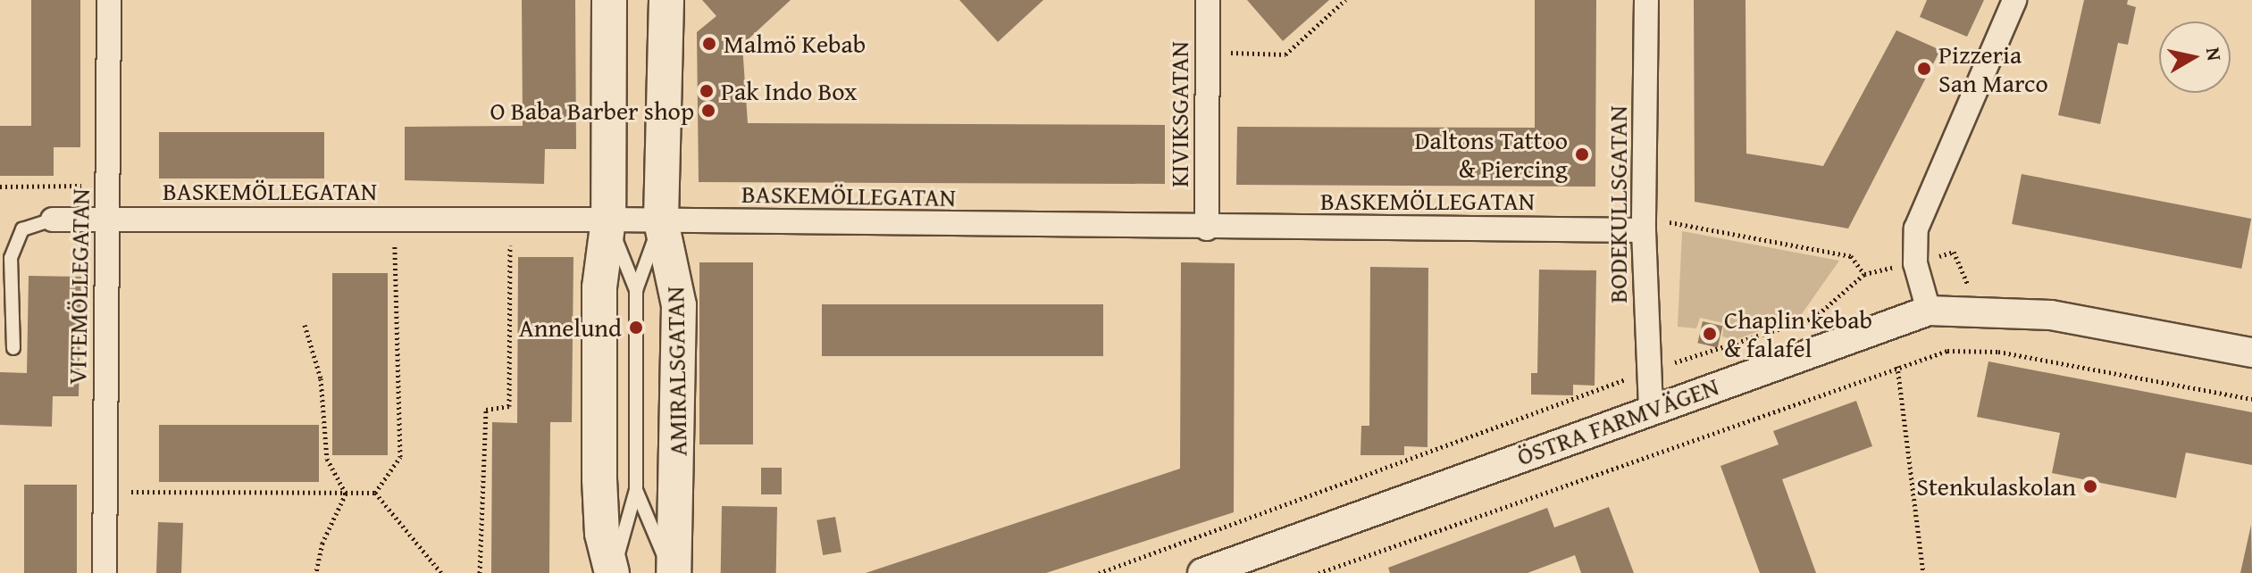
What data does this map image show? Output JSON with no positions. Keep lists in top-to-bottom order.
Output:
{
  "streets": {
    "main road": ["AMIRALSGATAN"],
    "street": [
      "KIVIKSGATAN",
      "BASKEMÖLLEGATAN",
      "BODEKULLSGATAN",
      "VITEMÖLLEGATAN",
      "ÖSTRA FARMVÄGEN"
    ]
  },
  "crossings": [
    ["KIVIKSGATAN", "BASKEMÖLLEGATAN"],
    ["BASKEMÖLLEGATAN", "BODEKULLSGATAN"],
    ["BASKEMÖLLEGATAN", "VITEMÖLLEGATAN"],
    ["BASKEMÖLLEGATAN", "AMIRALSGATAN"],
    ["BODEKULLSGATAN", "ÖSTRA FARMVÄGEN"]
  ],
  "places": [
    "Malmö Kebab",
    "Pizzeria San Marco",
    "Pak Indo Box",
    "O Baba Barber shop",
    "Daltons Tattoo & Piercing",
    "Annelund",
    "Chaplin kebab & falafel",
    "Stenkulaskolan"
  ],
  "north": "right"
}
